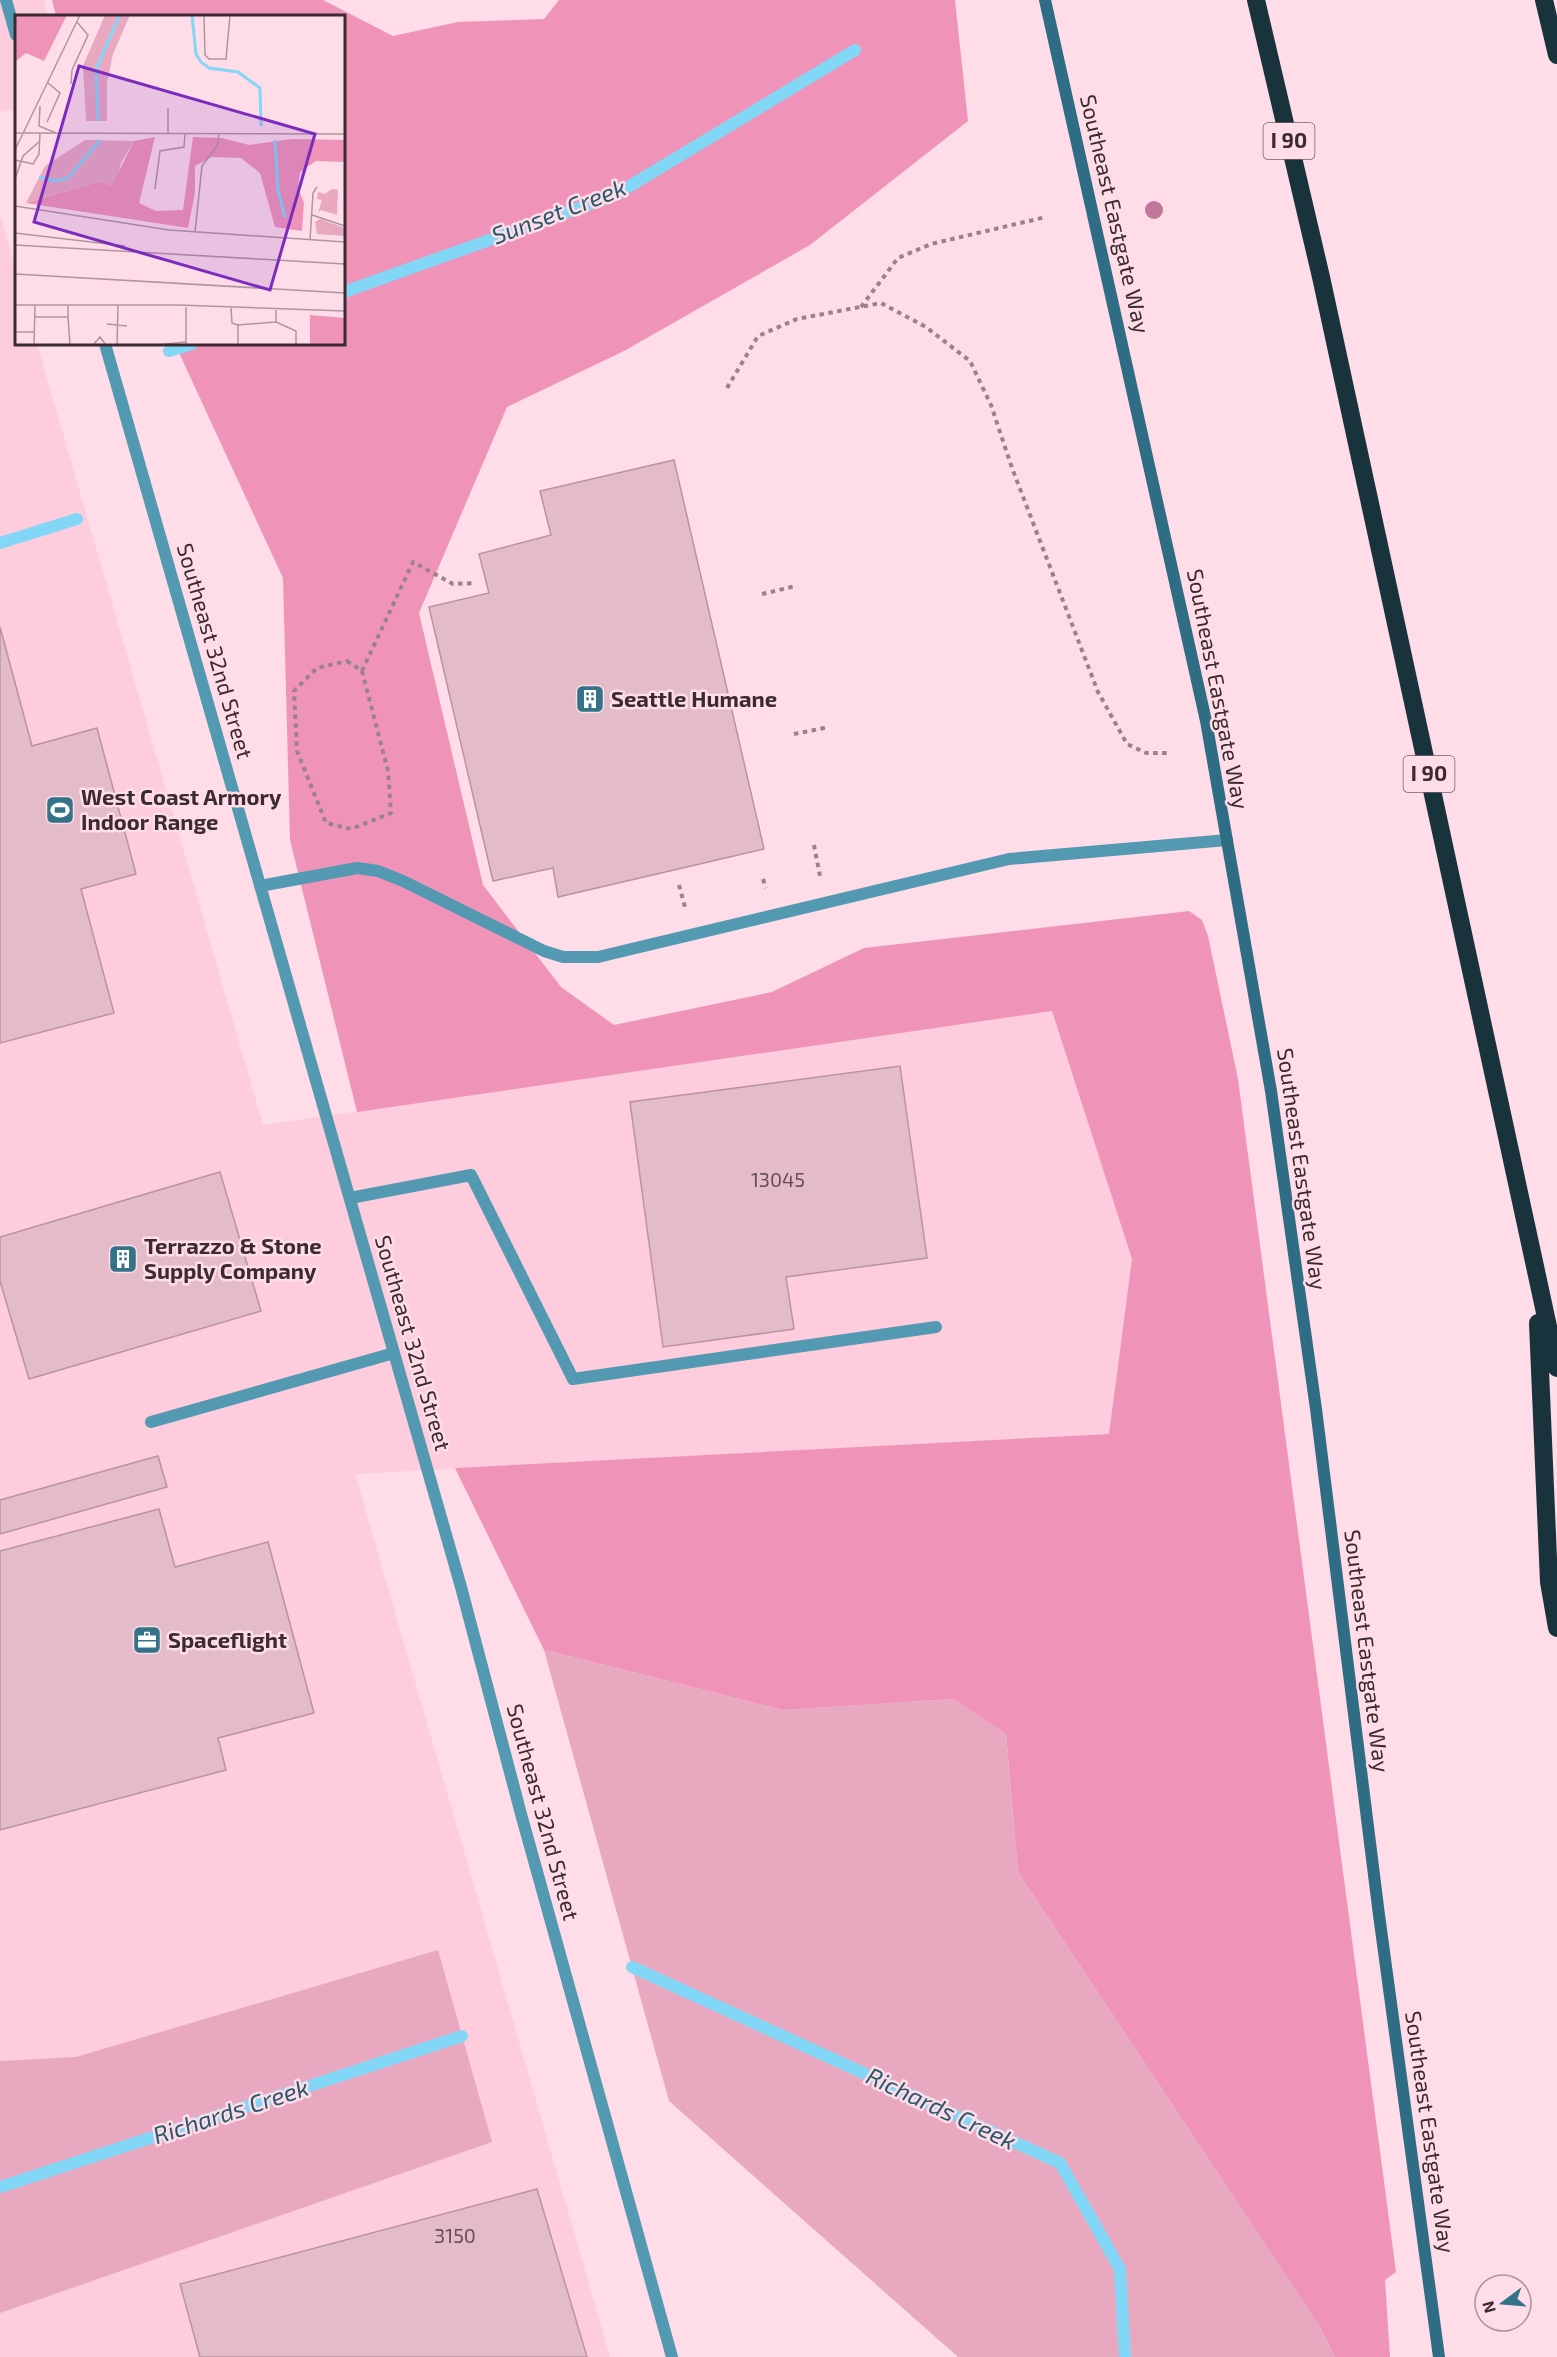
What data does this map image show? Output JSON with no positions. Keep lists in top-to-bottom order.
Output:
{
  "streets": {
    "highway": ["I 90"],
    "main road": ["Southeast Eastgate Way"],
    "lane": ["Southeast 32nd Street"]
  },
  "water": ["Sunset Creek", "Richards Creek"],
  "places": {
    "building": ["Seattle Humane", "Terrazzo & Stone Supply Company"],
    "sports": ["West Coast Armory Indoor Range"],
    "office": ["Spaceflight"]
  },
  "house_numbers": ["13045", "3150"],
  "north": "left"
}
